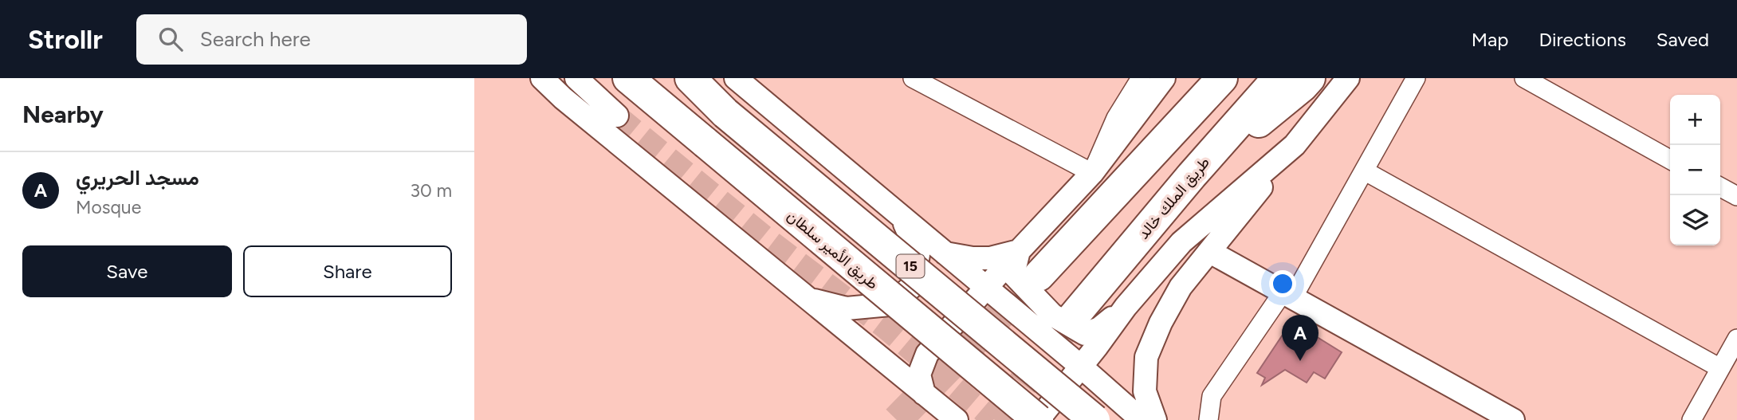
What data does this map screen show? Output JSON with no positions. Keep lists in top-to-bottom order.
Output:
{
  "streets": {
    "highway": ["طريق الملك خالد", "طريق الأمير سلطان", "15"]
  },
  "page": {
    "header": "Strollr",
    "search": "Search here",
    "nav": ["Map", "Directions", "Saved"],
    "heading": "Nearby",
    "map_buttons": ["+", "−"],
    "list": [
      {
        "mark": "A",
        "name": "مسجد الحريري",
        "note": "Mosque",
        "value": "30 m"
      }
    ],
    "buttons": ["Save", "Share"],
    "pins": "A"
  }
}
